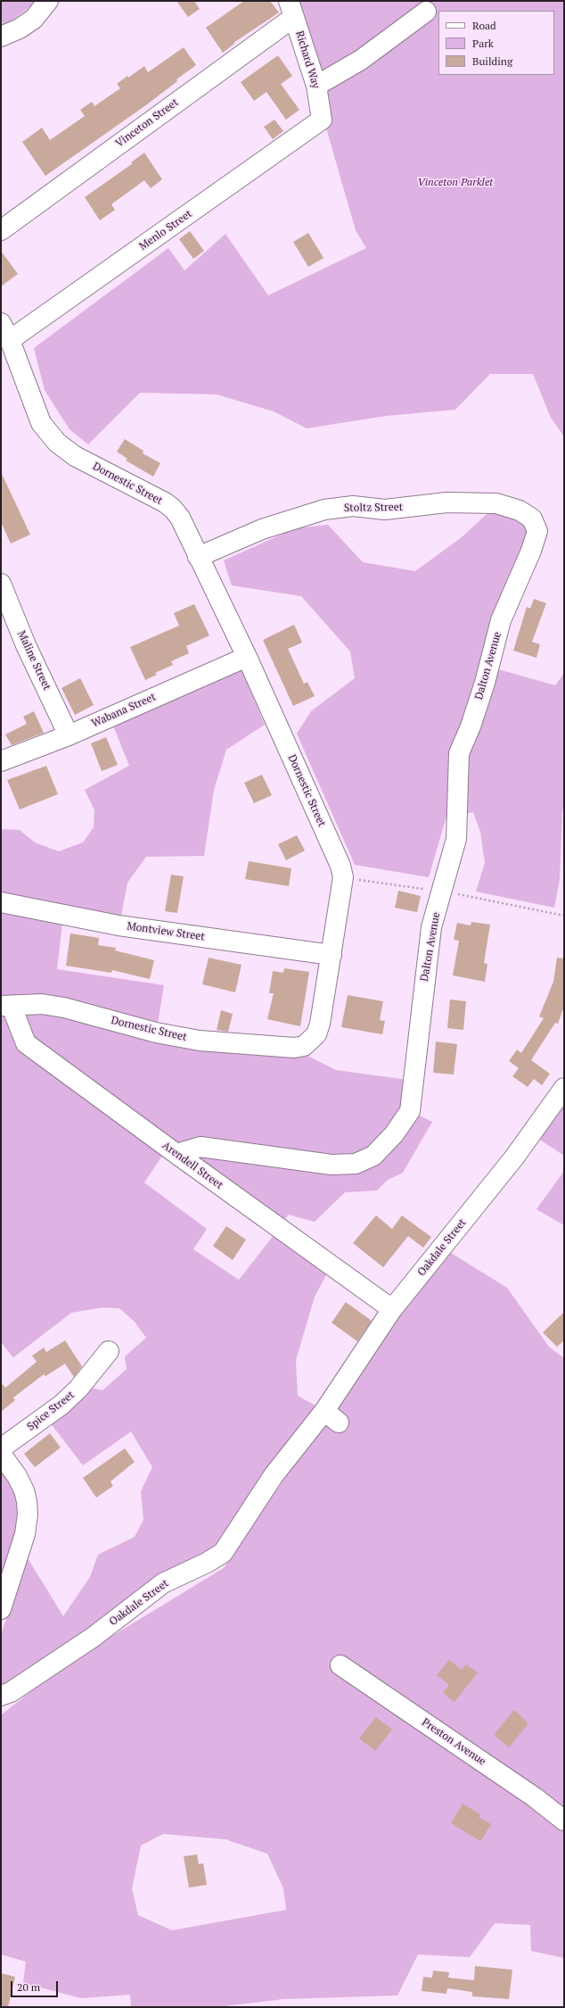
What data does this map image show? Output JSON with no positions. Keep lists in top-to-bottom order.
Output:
{
  "streets": {
    "street": [
      "Richard Way",
      "Vinceton Street",
      "Menlo Street",
      "Dornestic Street",
      "Stoltz Street",
      "Maline Street",
      "Dalton Avenue",
      "Wabana Street",
      "Montview Street",
      "Arendell Street",
      "Oakdale Street",
      "Spice Street",
      "Preston Avenue"
    ]
  },
  "crossings": [
    ["Richard Way", "Vinceton Street"],
    ["Richard Way", "Menlo Street"],
    ["Menlo Street", "Dornestic Street"],
    ["Dornestic Street", "Stoltz Street"],
    ["Dornestic Street", "Wabana Street"],
    ["Dornestic Street", "Montview Street"],
    ["Dornestic Street", "Arendell Street"],
    ["Stoltz Street", "Dalton Avenue"],
    ["Maline Street", "Wabana Street"],
    ["Dalton Avenue", "Arendell Street"],
    ["Arendell Street", "Oakdale Street"]
  ],
  "parks": ["Vinceton Parklet"],
  "legend": ["Road", "Park", "Building"],
  "scale_bar": "20 m"
}
